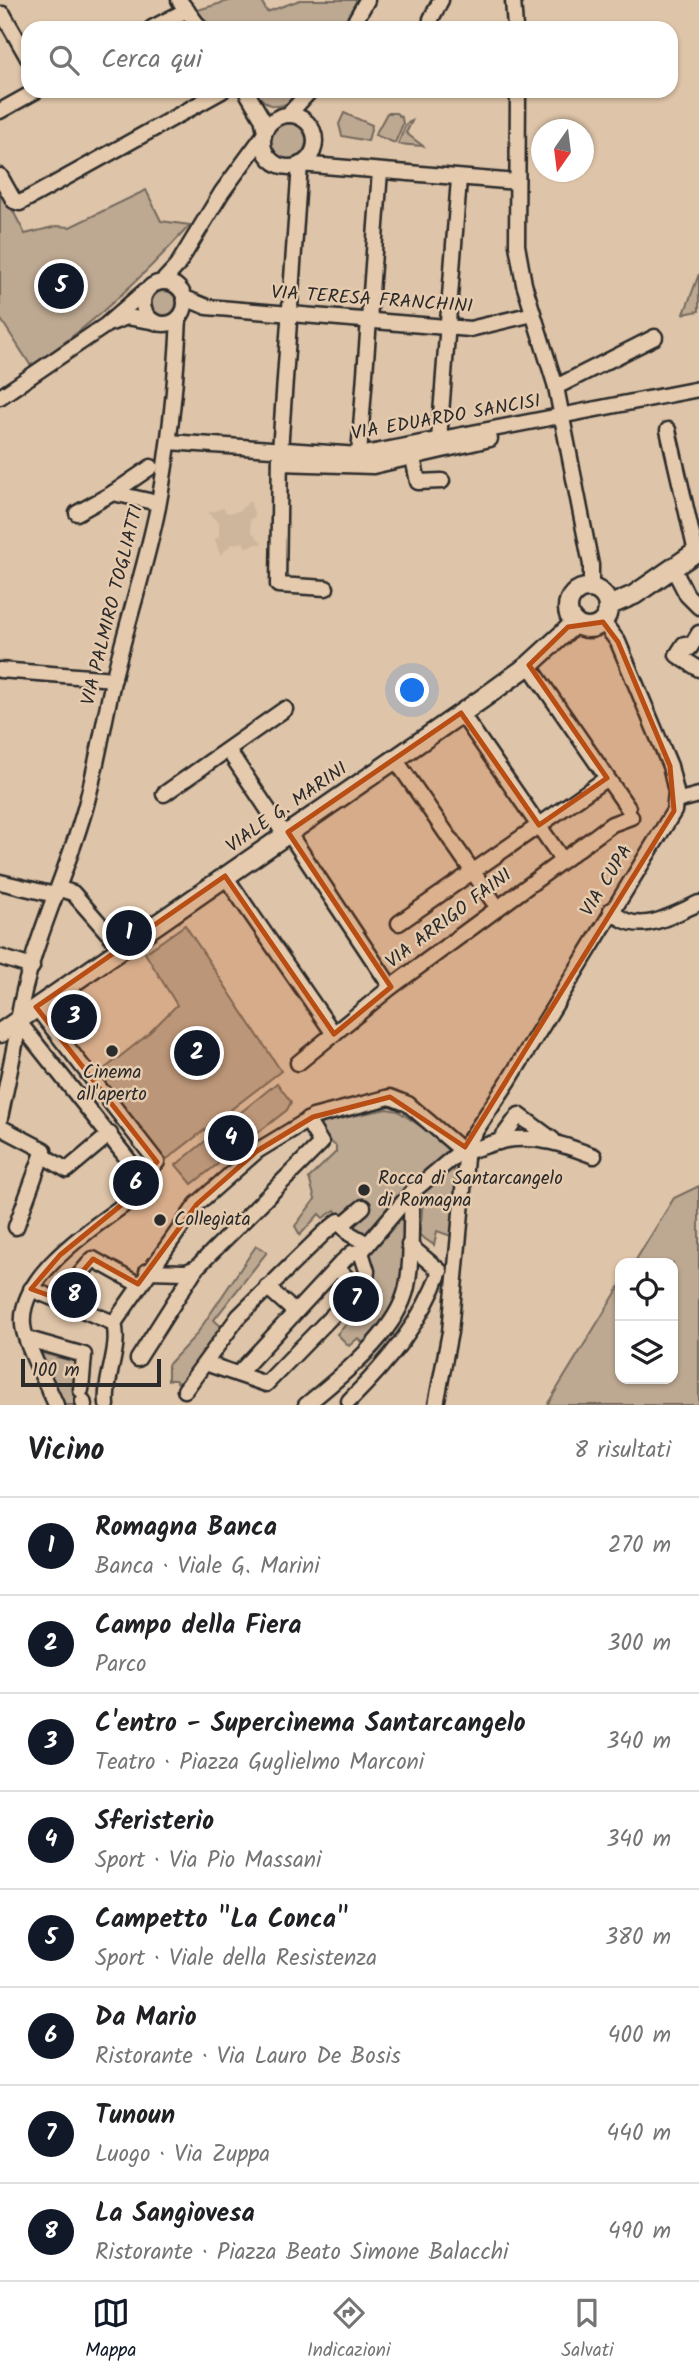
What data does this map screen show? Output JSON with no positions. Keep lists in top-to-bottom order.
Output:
{
  "streets": {
    "main road": ["VIALE G. MARINI"],
    "street": [
      "VIA TERESA FRANCHINI",
      "VIA EDUARDO SANCISI",
      "VIA PALMIRO TOGLIATTI",
      "VIA CUPA",
      "VIA ARRIGO FAINI"
    ]
  },
  "crossings": [
    ["VIA EDUARDO SANCISI", "VIA PALMIRO TOGLIATTI"],
    ["VIA PALMIRO TOGLIATTI", "VIALE G. MARINI"]
  ],
  "places": ["Cinema all'aperto", "Rocca di Santarcangelo di Romagna", "Collegiata"],
  "scale_bar": "100 m",
  "north": "bottom",
  "page": {
    "search": "Cerca qui",
    "pins": [
      "5",
      "1",
      "3",
      "2",
      "4",
      "6",
      "8",
      "7"
    ],
    "scale": "100 m",
    "heading": ["Vicino", "8 risultati"],
    "list": [
      {
        "mark": "1",
        "name": "Romagna Banca",
        "note": "Banca · Viale G. Marini",
        "value": "270 m"
      },
      {
        "mark": "2",
        "name": "Campo della Fiera",
        "note": "Parco",
        "value": "300 m"
      },
      {
        "mark": "3",
        "name": "C'entro - Supercinema Santarcangelo",
        "note": "Teatro · Piazza Guglielmo Marconi",
        "value": "340 m"
      },
      {
        "mark": "4",
        "name": "Sferisterio",
        "note": "Sport · Via Pio Massani",
        "value": "340 m"
      },
      {
        "mark": "5",
        "name": "Campetto \"La Conca\"",
        "note": "Sport · Viale della Resistenza",
        "value": "380 m"
      },
      {
        "mark": "6",
        "name": "Da Mario",
        "note": "Ristorante · Via Lauro De Bosis",
        "value": "400 m"
      },
      {
        "mark": "7",
        "name": "Tunoun",
        "note": "Luogo · Via Zuppa",
        "value": "440 m"
      },
      {
        "mark": "8",
        "name": "La Sangiovesa",
        "note": "Ristorante · Piazza Beato Simone Balacchi",
        "value": "490 m"
      }
    ],
    "nav": ["Mappa", "Indicazioni", "Salvati"]
  }
}
